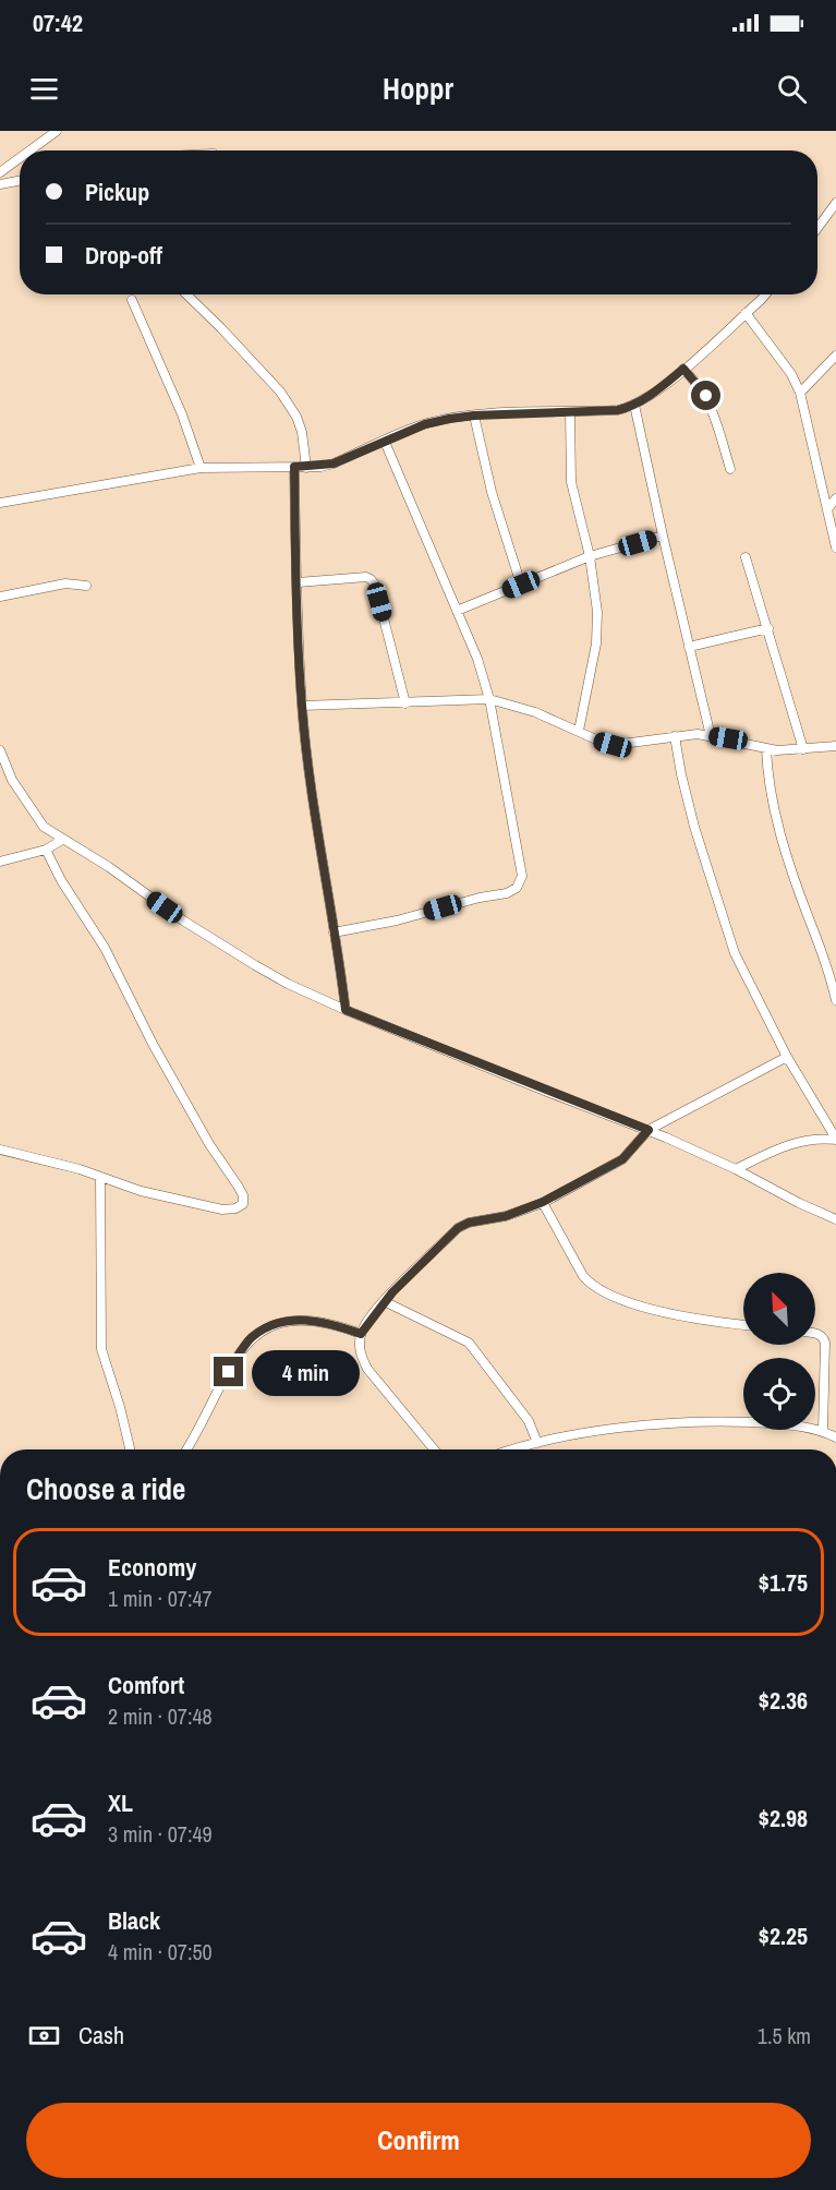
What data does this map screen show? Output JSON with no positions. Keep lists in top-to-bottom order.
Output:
{
  "north": "top left",
  "page": {
    "status": "07:42",
    "header": "Hoppr",
    "banner": ["Pickup", "Drop-off"],
    "bubble": "4 min",
    "heading": "Choose a ride",
    "list": [
      {
        "name": "Economy",
        "note": "1 min · 07:47",
        "value": "$1.75"
      },
      {
        "name": "Comfort",
        "note": "2 min · 07:48",
        "value": "$2.36"
      },
      {
        "name": "XL",
        "note": "3 min · 07:49",
        "value": "$2.98"
      },
      {
        "name": "Black",
        "note": "4 min · 07:50",
        "value": "$2.25"
      }
    ],
    "pay": ["Cash", "1.5 km"],
    "buttons": "Confirm"
  }
}
